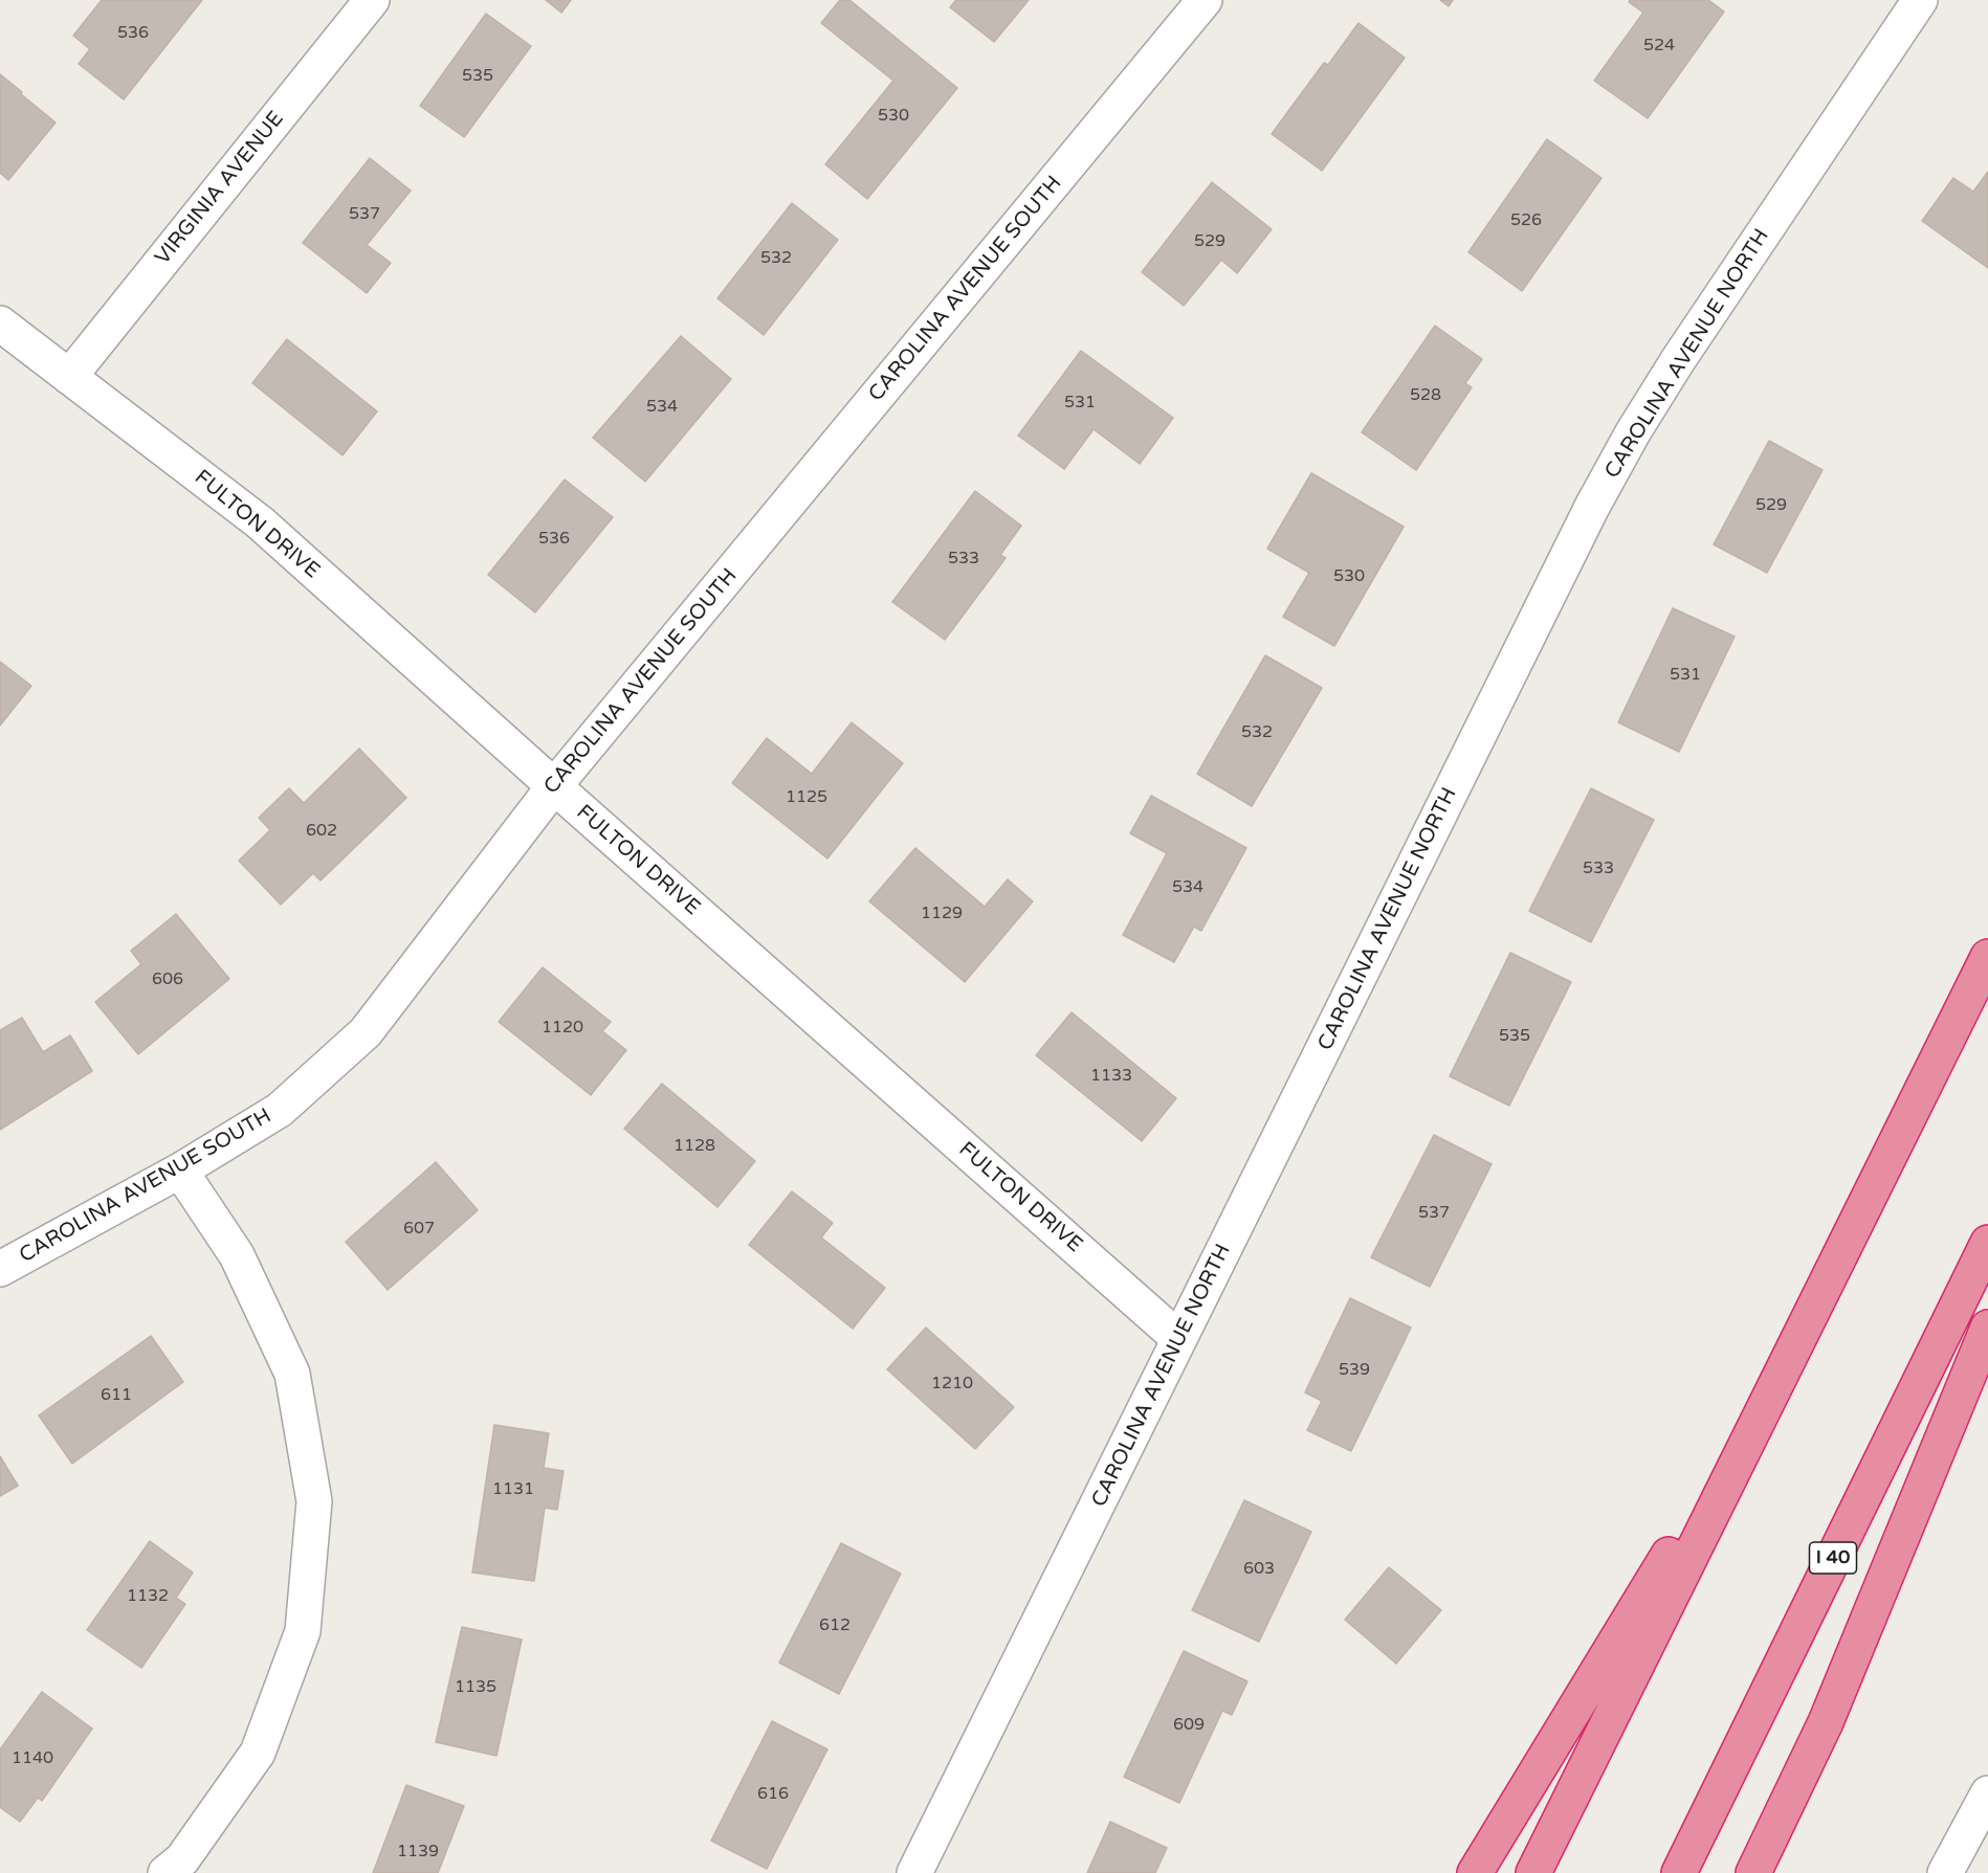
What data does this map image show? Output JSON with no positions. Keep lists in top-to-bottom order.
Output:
{
  "streets": {
    "highway": ["I 40"],
    "street": [
      "VIRGINIA AVENUE",
      "CAROLINA AVENUE SOUTH",
      "CAROLINA AVENUE NORTH",
      "FULTON DRIVE"
    ]
  },
  "crossings": [
    ["VIRGINIA AVENUE", "FULTON DRIVE"],
    ["CAROLINA AVENUE SOUTH", "FULTON DRIVE"],
    ["CAROLINA AVENUE NORTH", "FULTON DRIVE"]
  ],
  "house_numbers": [
    "536",
    "524",
    "535",
    "530",
    "537",
    "526",
    "529",
    "532",
    "528",
    "531",
    "534",
    "529",
    "536",
    "533",
    "530",
    "531",
    "532",
    "1125",
    "602",
    "533",
    "534",
    "1129",
    "606",
    "1120",
    "535",
    "1133",
    "1128",
    "537",
    "607",
    "539",
    "1210",
    "611",
    "1131",
    "603",
    "1132",
    "612",
    "1135",
    "609",
    "1140",
    "616",
    "1139"
  ]
}
